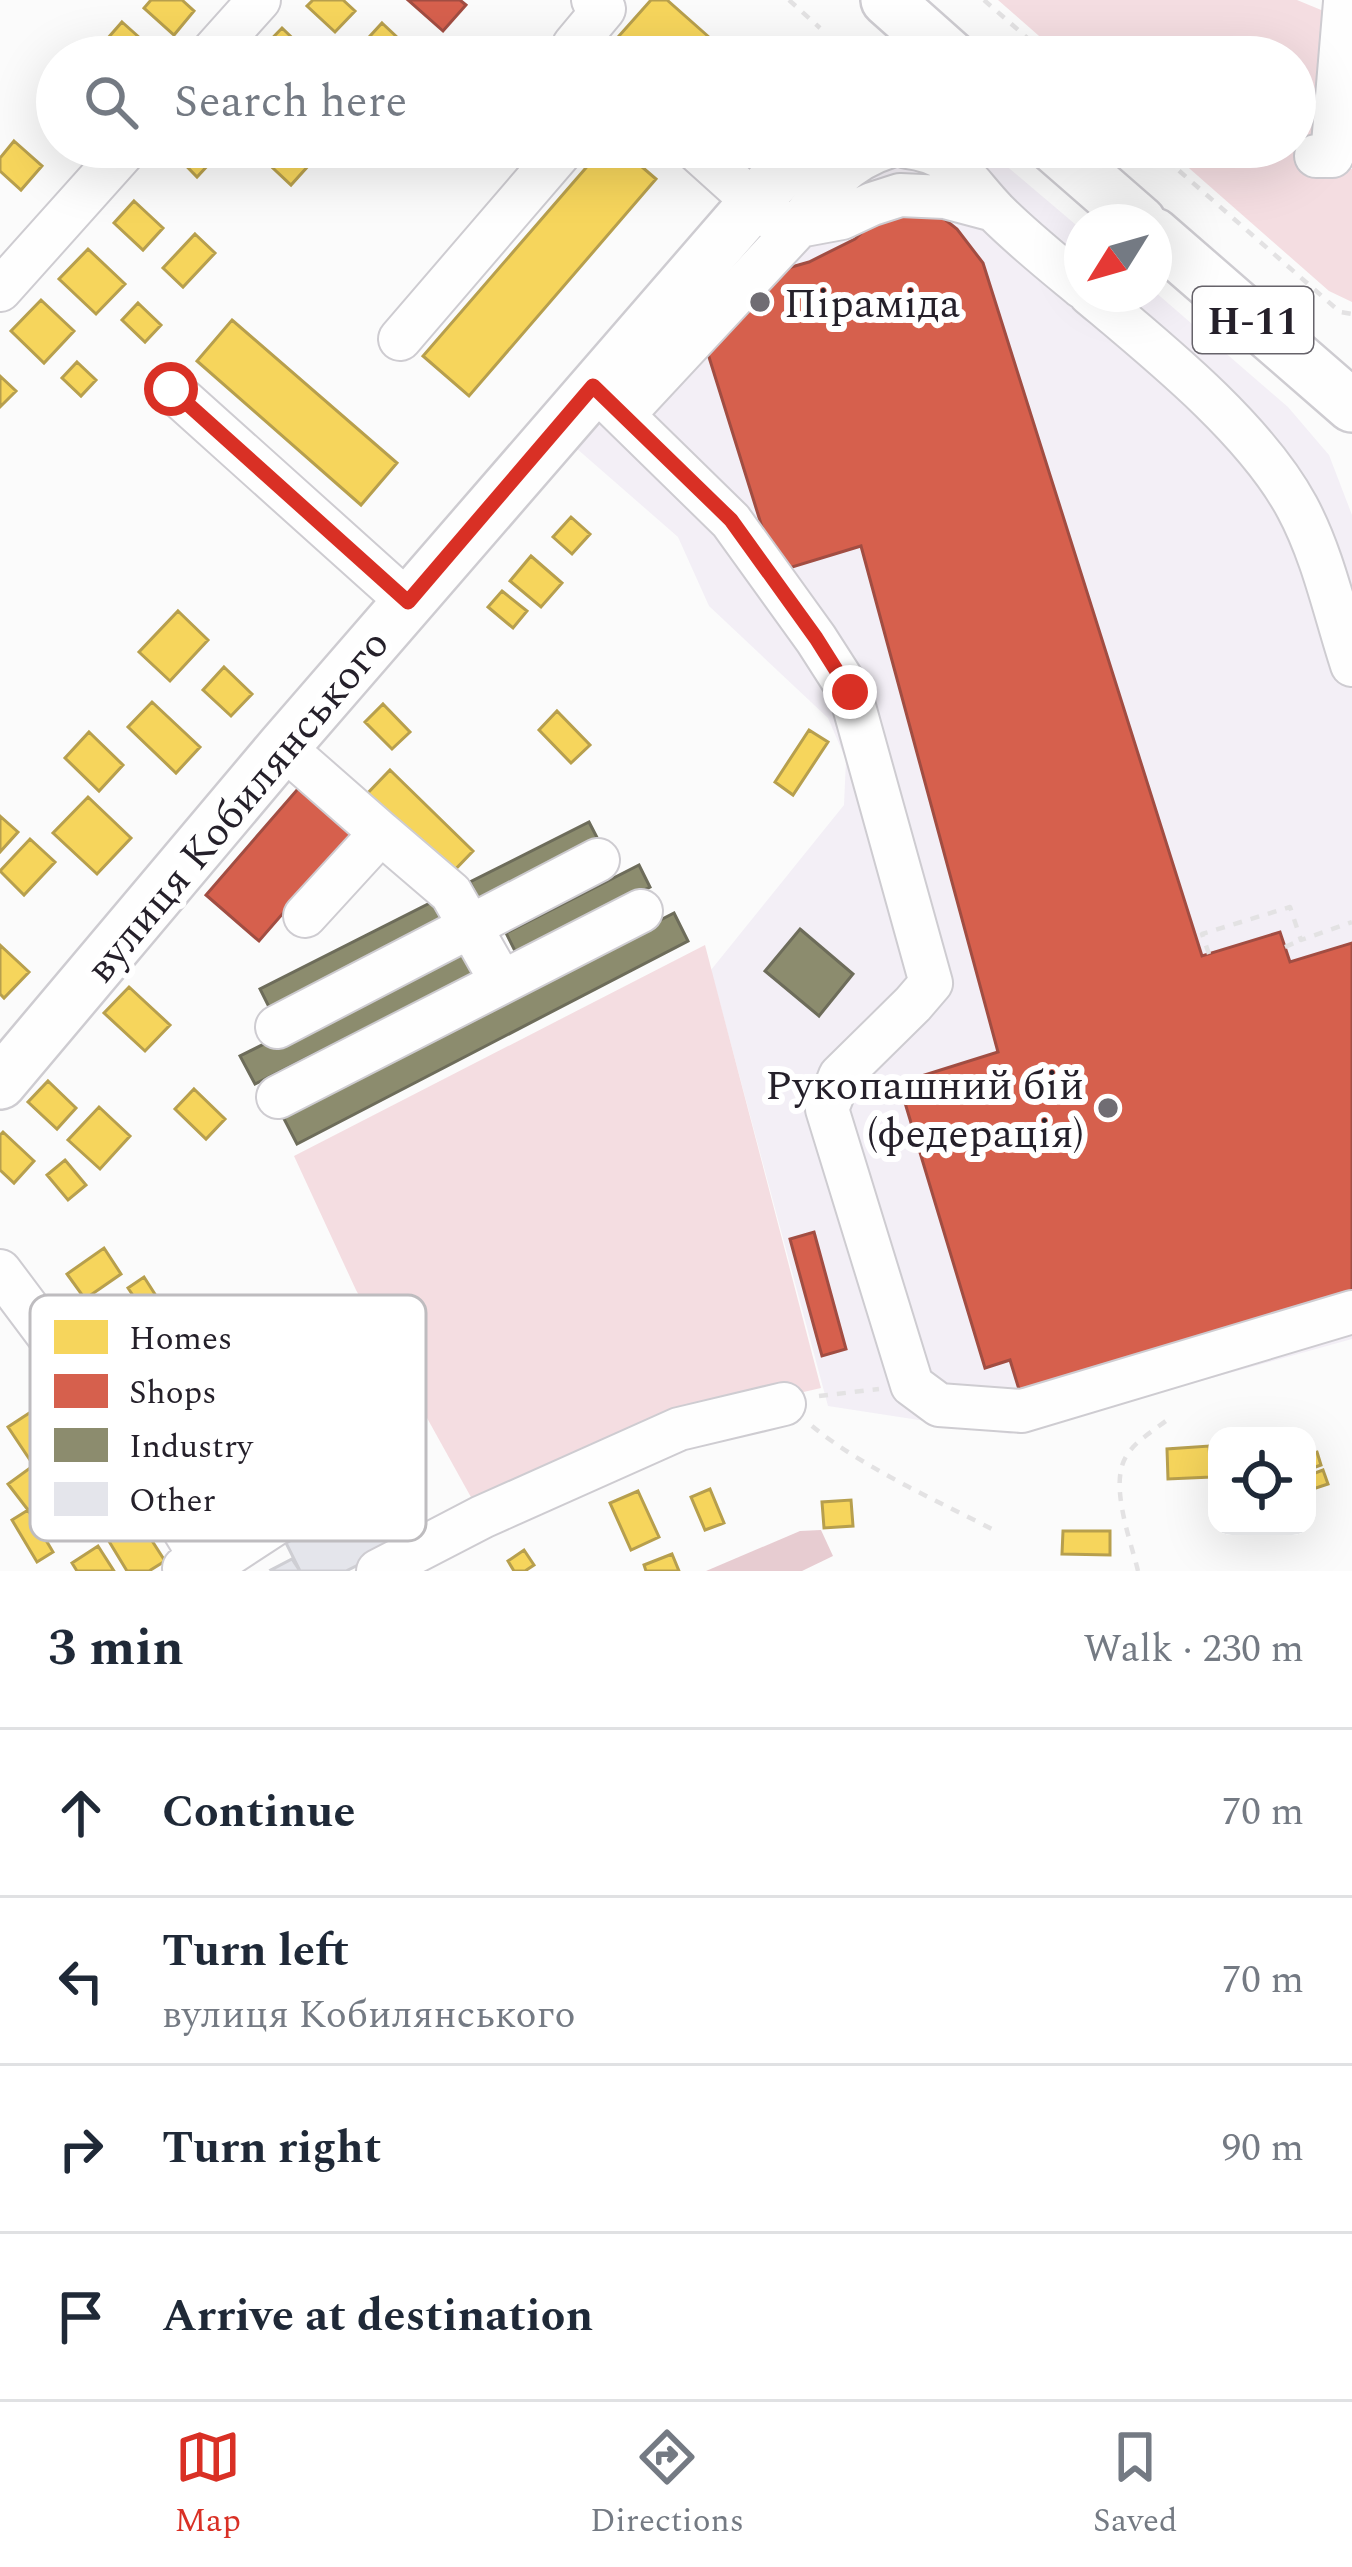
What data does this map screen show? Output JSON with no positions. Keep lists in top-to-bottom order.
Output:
{
  "streets": {
    "main road": ["Н-11", "вулиця Кобилянського"]
  },
  "places": ["Піраміда", "Рукопашний бій (федерація)"],
  "legend": [
    "Homes",
    "Shops",
    "Industry",
    "Other"
  ],
  "north": "bottom left",
  "page": {
    "search": "Search here",
    "heading": ["3 min", "Walk · 230 m"],
    "list": [
      ["Continue", "70 m"],
      ["Turn left", "вулиця Кобилянського", "70 m"],
      ["Turn right", "90 m"],
      "Arrive at destination"
    ],
    "nav": ["Map", "Directions", "Saved"]
  }
}
